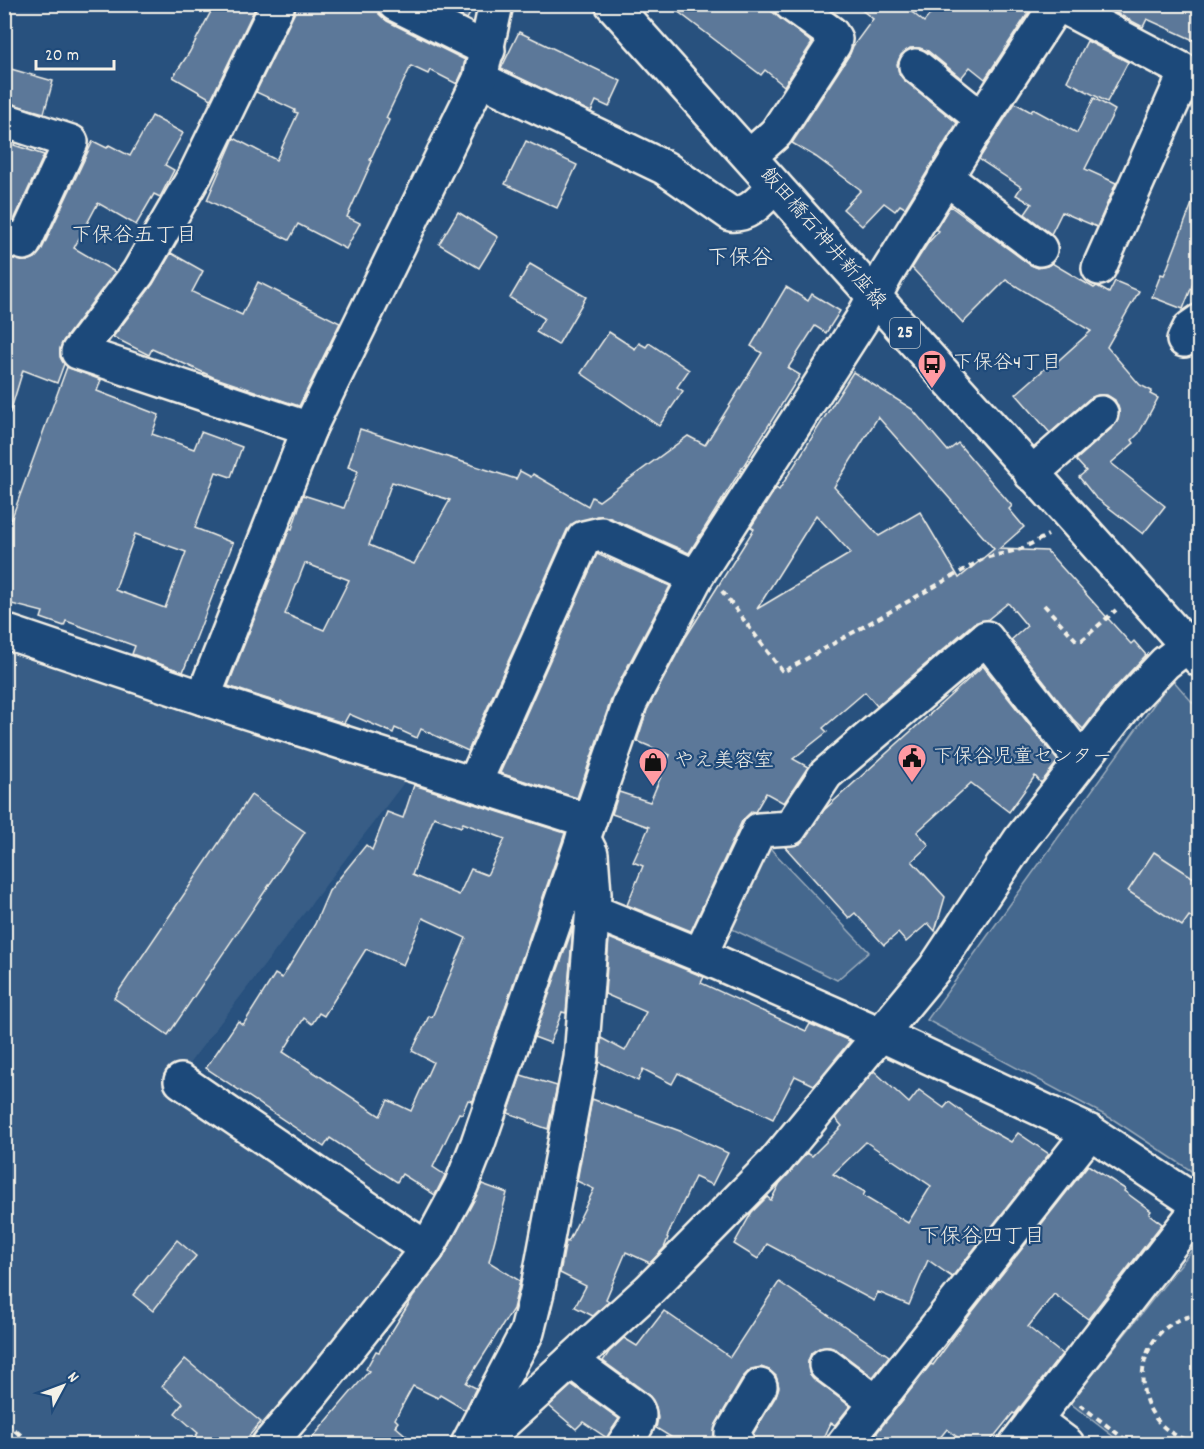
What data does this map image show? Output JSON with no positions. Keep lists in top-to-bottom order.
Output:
{
  "streets": {
    "street": ["飯田橋石神井新座線", "25"]
  },
  "districts": ["下保谷五丁目", "下保谷", "下保谷四丁目"],
  "places": {
    "bus stop": ["下保谷4丁目"],
    "public building": ["下保谷児童センター"],
    "shop": ["やえ美容室"]
  },
  "scale_bar": "20 m",
  "north": "top right"
}
